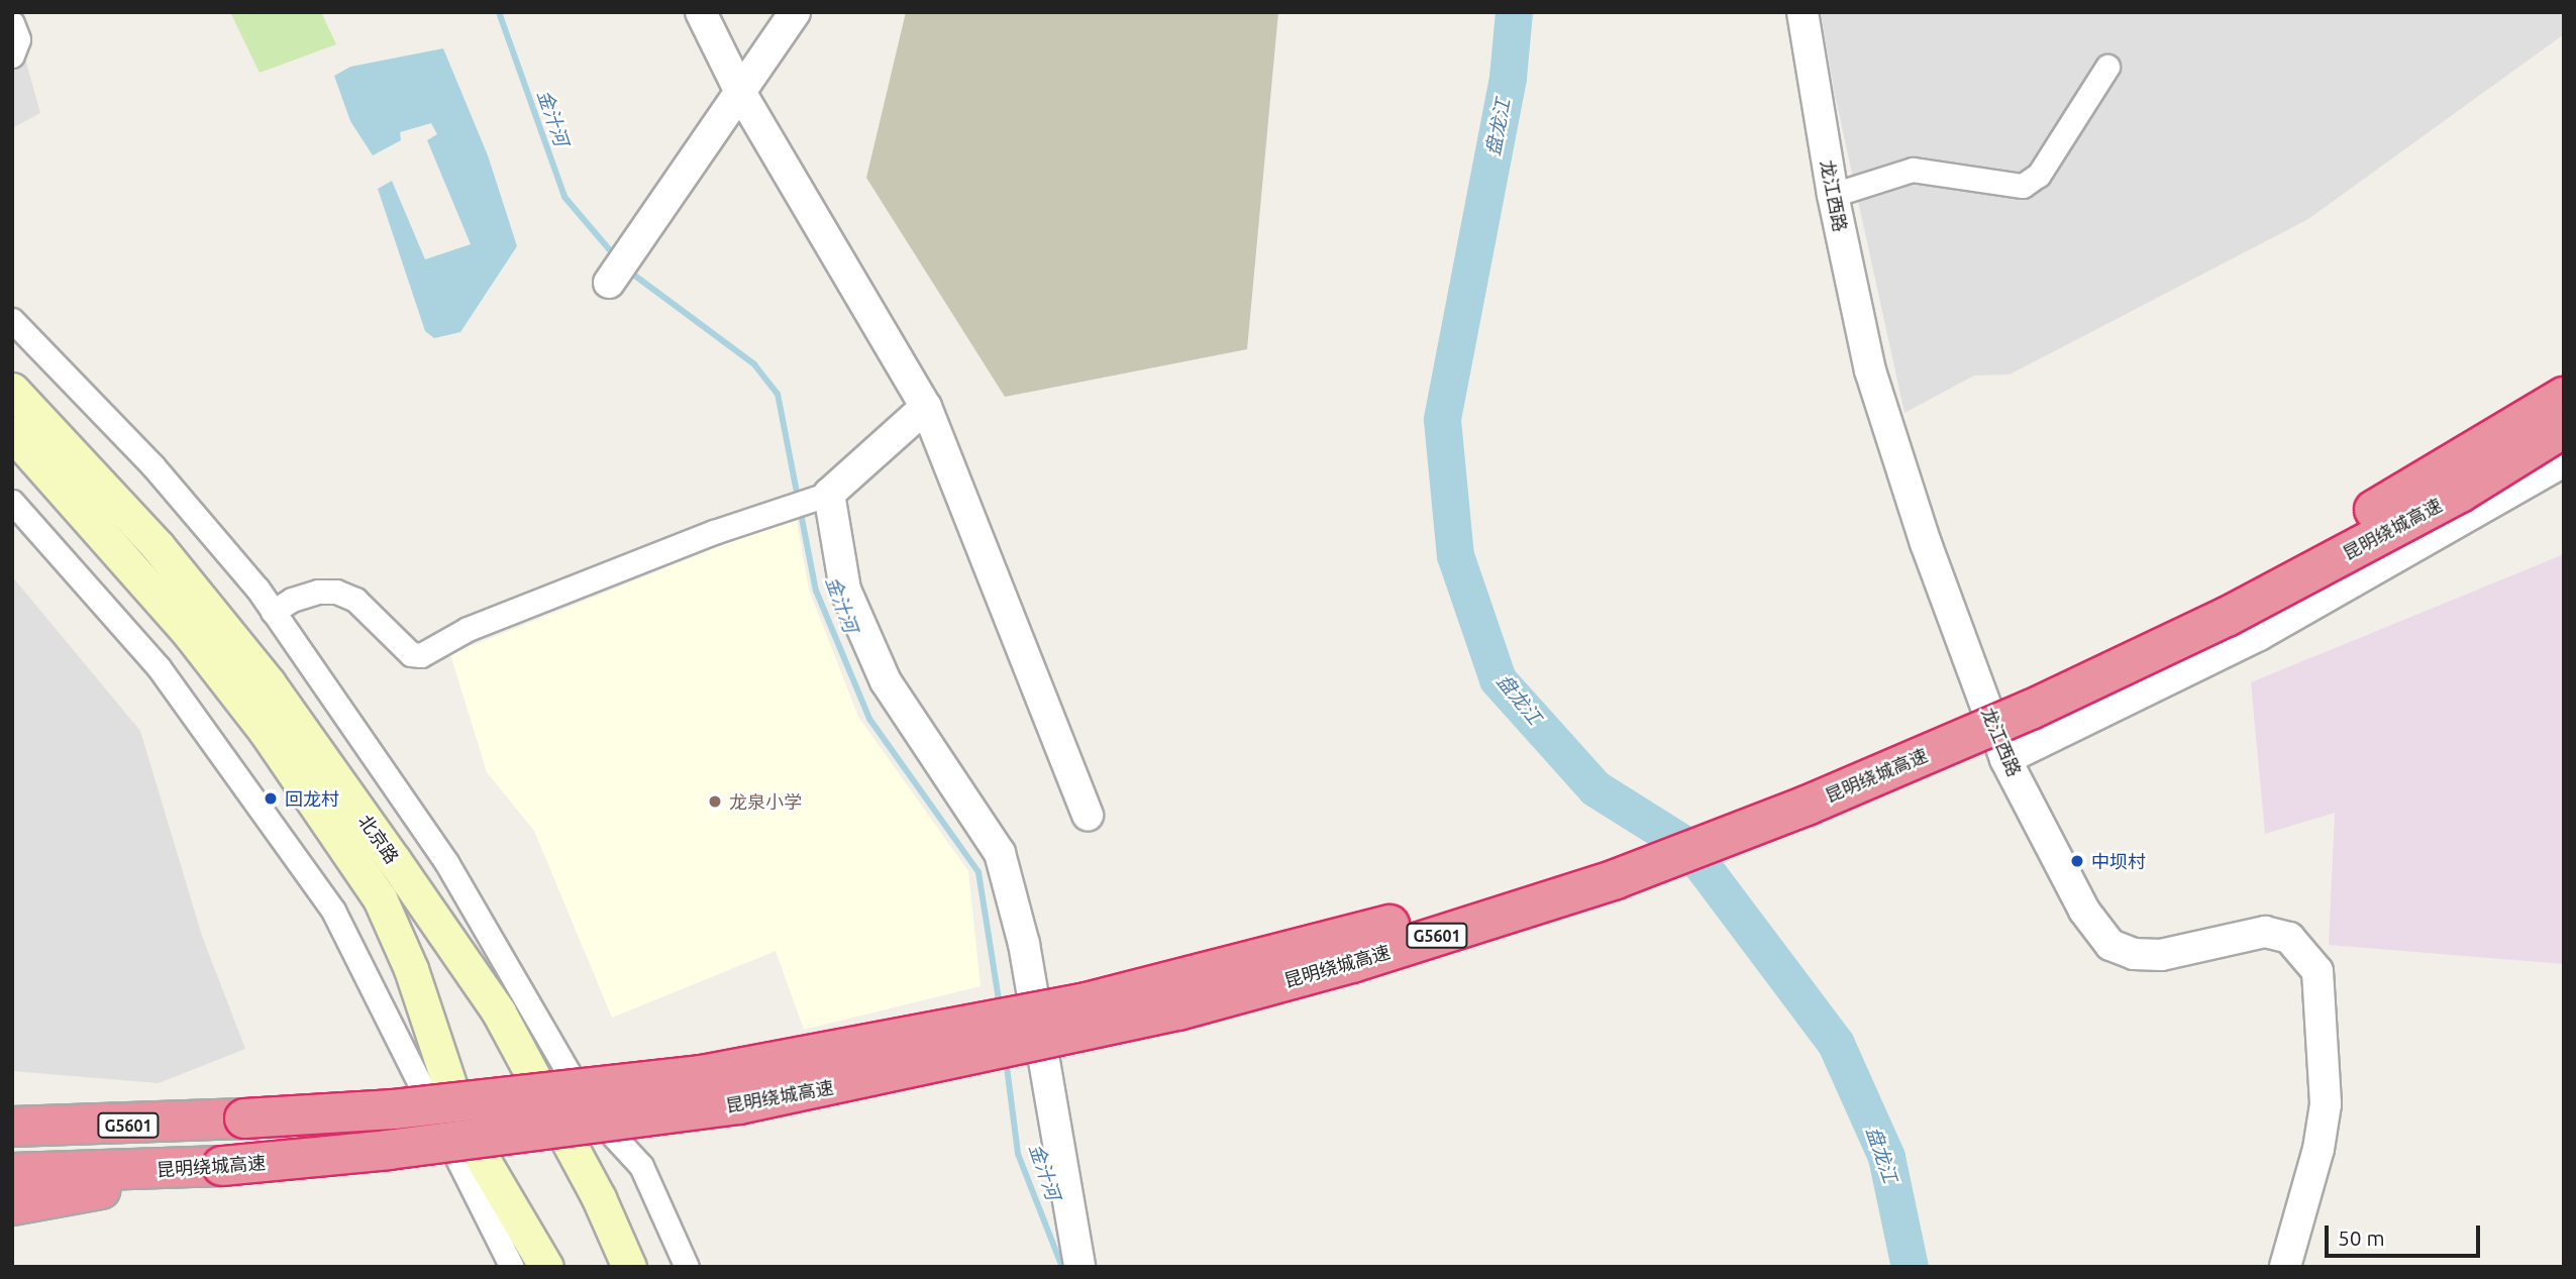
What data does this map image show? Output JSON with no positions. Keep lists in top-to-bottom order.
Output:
{
  "streets": {
    "highway": ["昆明绕城高速", "G5601"],
    "main road": ["北京路"],
    "street": ["龙江西路"]
  },
  "water": ["金汁河", "盘龙江"],
  "places": ["回龙村", "龙泉小学", "中坝村"],
  "scale_bar": "50 m"
}
